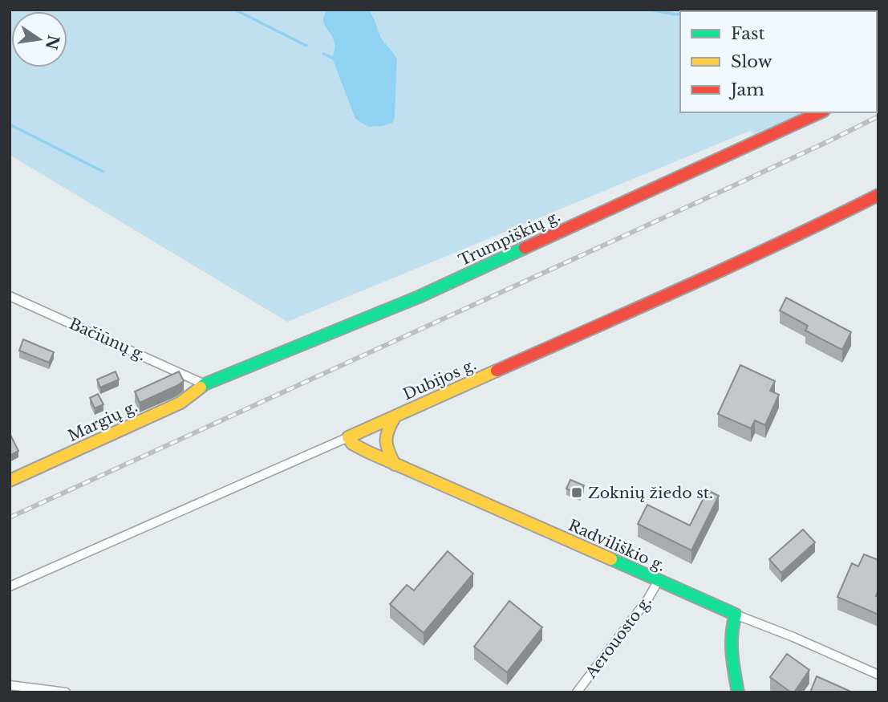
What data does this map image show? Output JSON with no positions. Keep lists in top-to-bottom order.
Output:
{
  "streets": {
    "main road": [
      "Trumpiškių g.",
      "Dubijos g.",
      "Margių g.",
      "Radviliškio g."
    ],
    "street": ["Bačiūnų g.", "Aerouosto g."]
  },
  "crossings": [
    ["Trumpiškių g.", "Bačiūnų g."],
    ["Trumpiškių g.", "Margių g."],
    ["Bačiūnų g.", "Margių g."],
    ["Dubijos g.", "Radviliškio g."],
    ["Radviliškio g.", "Aerouosto g."]
  ],
  "places": {
    "transit": ["Zoknių žiedo st."]
  },
  "legend": ["Fast", "Slow", "Jam"],
  "north": "right"
}
